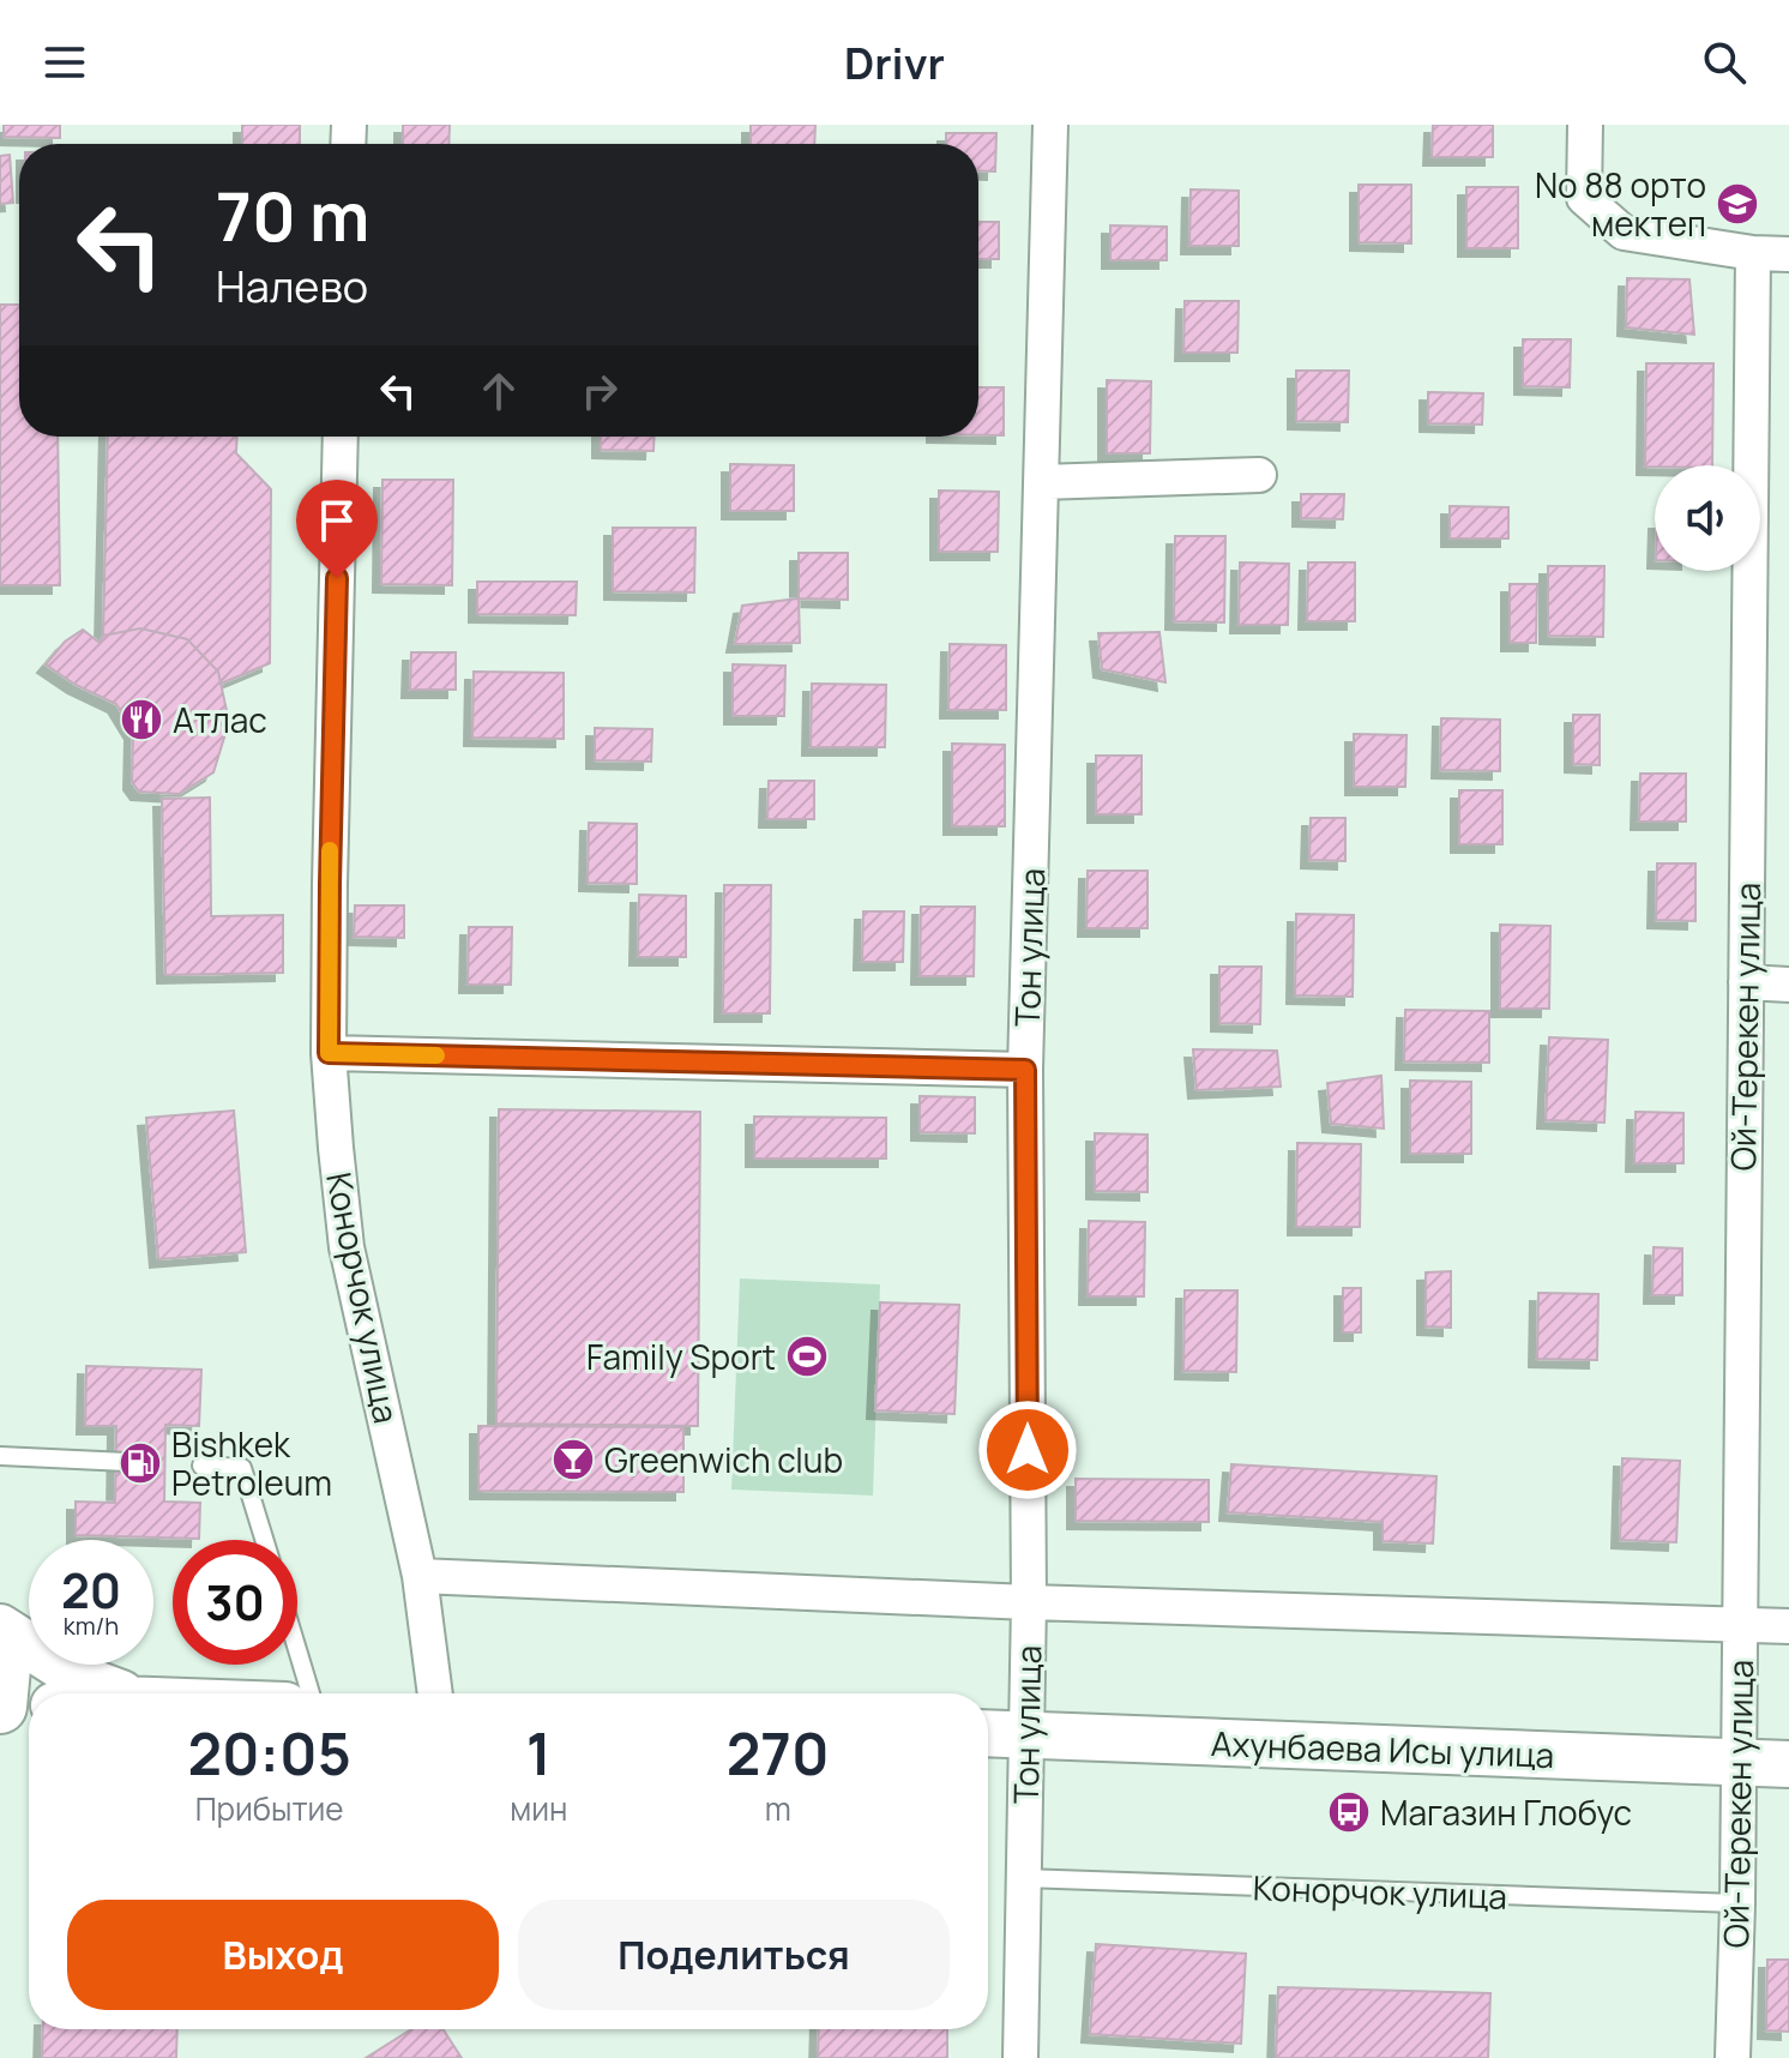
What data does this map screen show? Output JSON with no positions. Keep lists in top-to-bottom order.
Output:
{
  "streets": {
    "main road": ["Ахунбаева Исы улица"],
    "street": ["Тон улица", "Ой-Терекен улица", "Конорчок улица"]
  },
  "crossings": [
    ["Тон улица", "Конорчок улица"],
    ["Тон улица", "Ахунбаева Исы улица"],
    ["Ой-Терекен улица", "Конорчок улица"],
    ["Ой-Терекен улица", "Ахунбаева Исы улица"]
  ],
  "places": {
    "school or university": ["No 88 орто мектеп"],
    "restaurant": ["Атлас"],
    "sports": ["Family Sport"],
    "bar": ["Greenwich club"],
    "fuel station": ["Bishkek Petroleum"],
    "bus stop": ["Магазин Глобус"]
  },
  "page": {
    "header": "Drivr",
    "turn": ["70 m", "Налево"],
    "speed": "20 km/h",
    "limit": "30",
    "eta": [
      "20:05",
      "Прибытие",
      "1",
      "мин",
      "270",
      "m"
    ],
    "buttons": ["Выход", "Поделиться"]
  }
}
